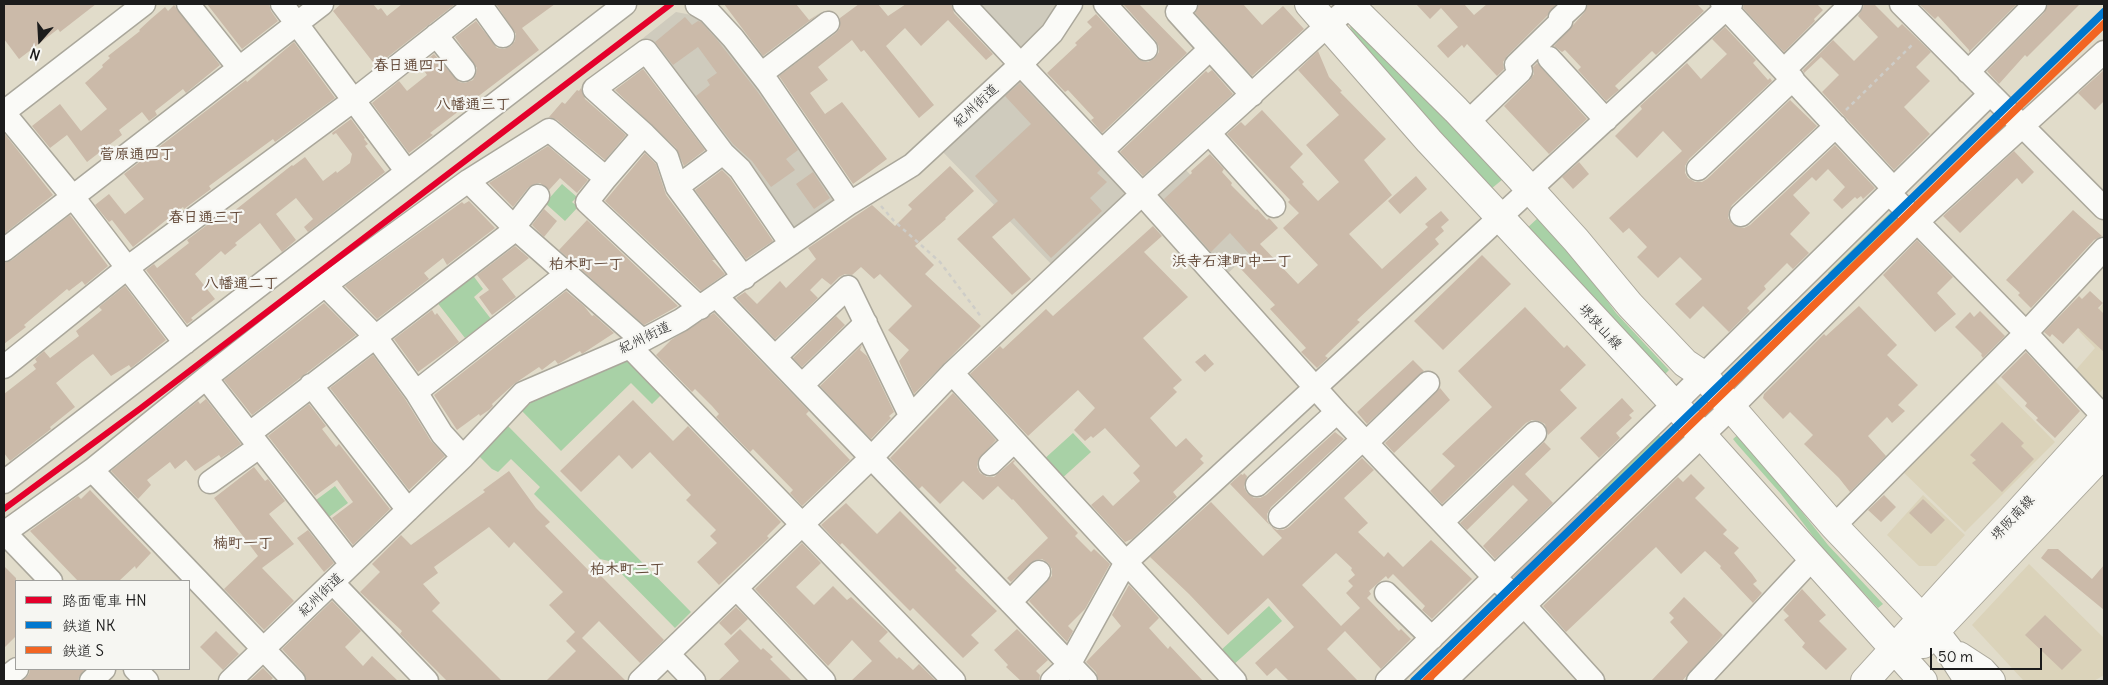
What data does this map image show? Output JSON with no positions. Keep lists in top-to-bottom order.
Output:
{
  "streets": {
    "main road": ["堺狭山線", "堺阪南線"],
    "street": ["紀州街道"]
  },
  "districts": [
    "春日通四丁",
    "八幡通三丁",
    "菅原通四丁",
    "春日通三丁",
    "浜寺石津町中一丁",
    "柏木町一丁",
    "八幡通二丁",
    "楠町一丁",
    "柏木町二丁"
  ],
  "lines": ["tram line HN", "rail line NK", "rail line S"],
  "legend": ["路面電車 HN", "鉄道 NK", "鉄道 S"],
  "scale_bar": "50 m",
  "north": "bottom"
}
